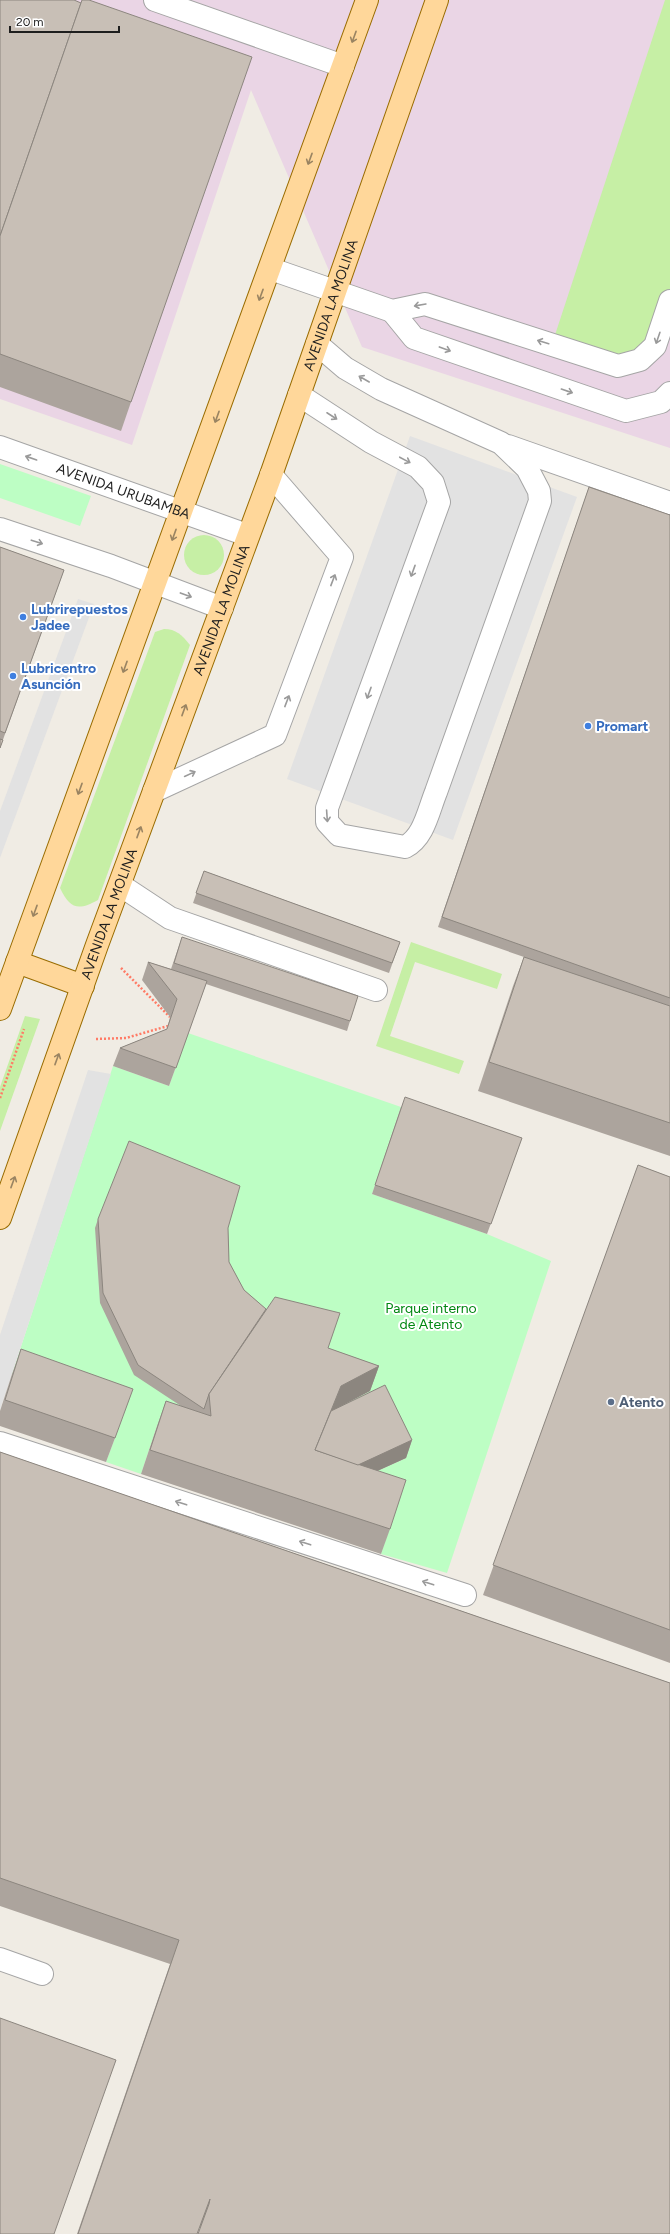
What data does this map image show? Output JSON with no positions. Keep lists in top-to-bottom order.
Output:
{
  "streets": {
    "main road": ["AVENIDA LA MOLINA"],
    "street": ["AVENIDA URUBAMBA"]
  },
  "crossings": [
    ["AVENIDA LA MOLINA", "AVENIDA URUBAMBA"]
  ],
  "parks": ["Parque interno de Atento"],
  "places": [
    "Lubrirepuestos Jadee",
    "Lubricentro Asunción",
    "Promart",
    "Atento"
  ],
  "scale_bar": "20 m"
}
